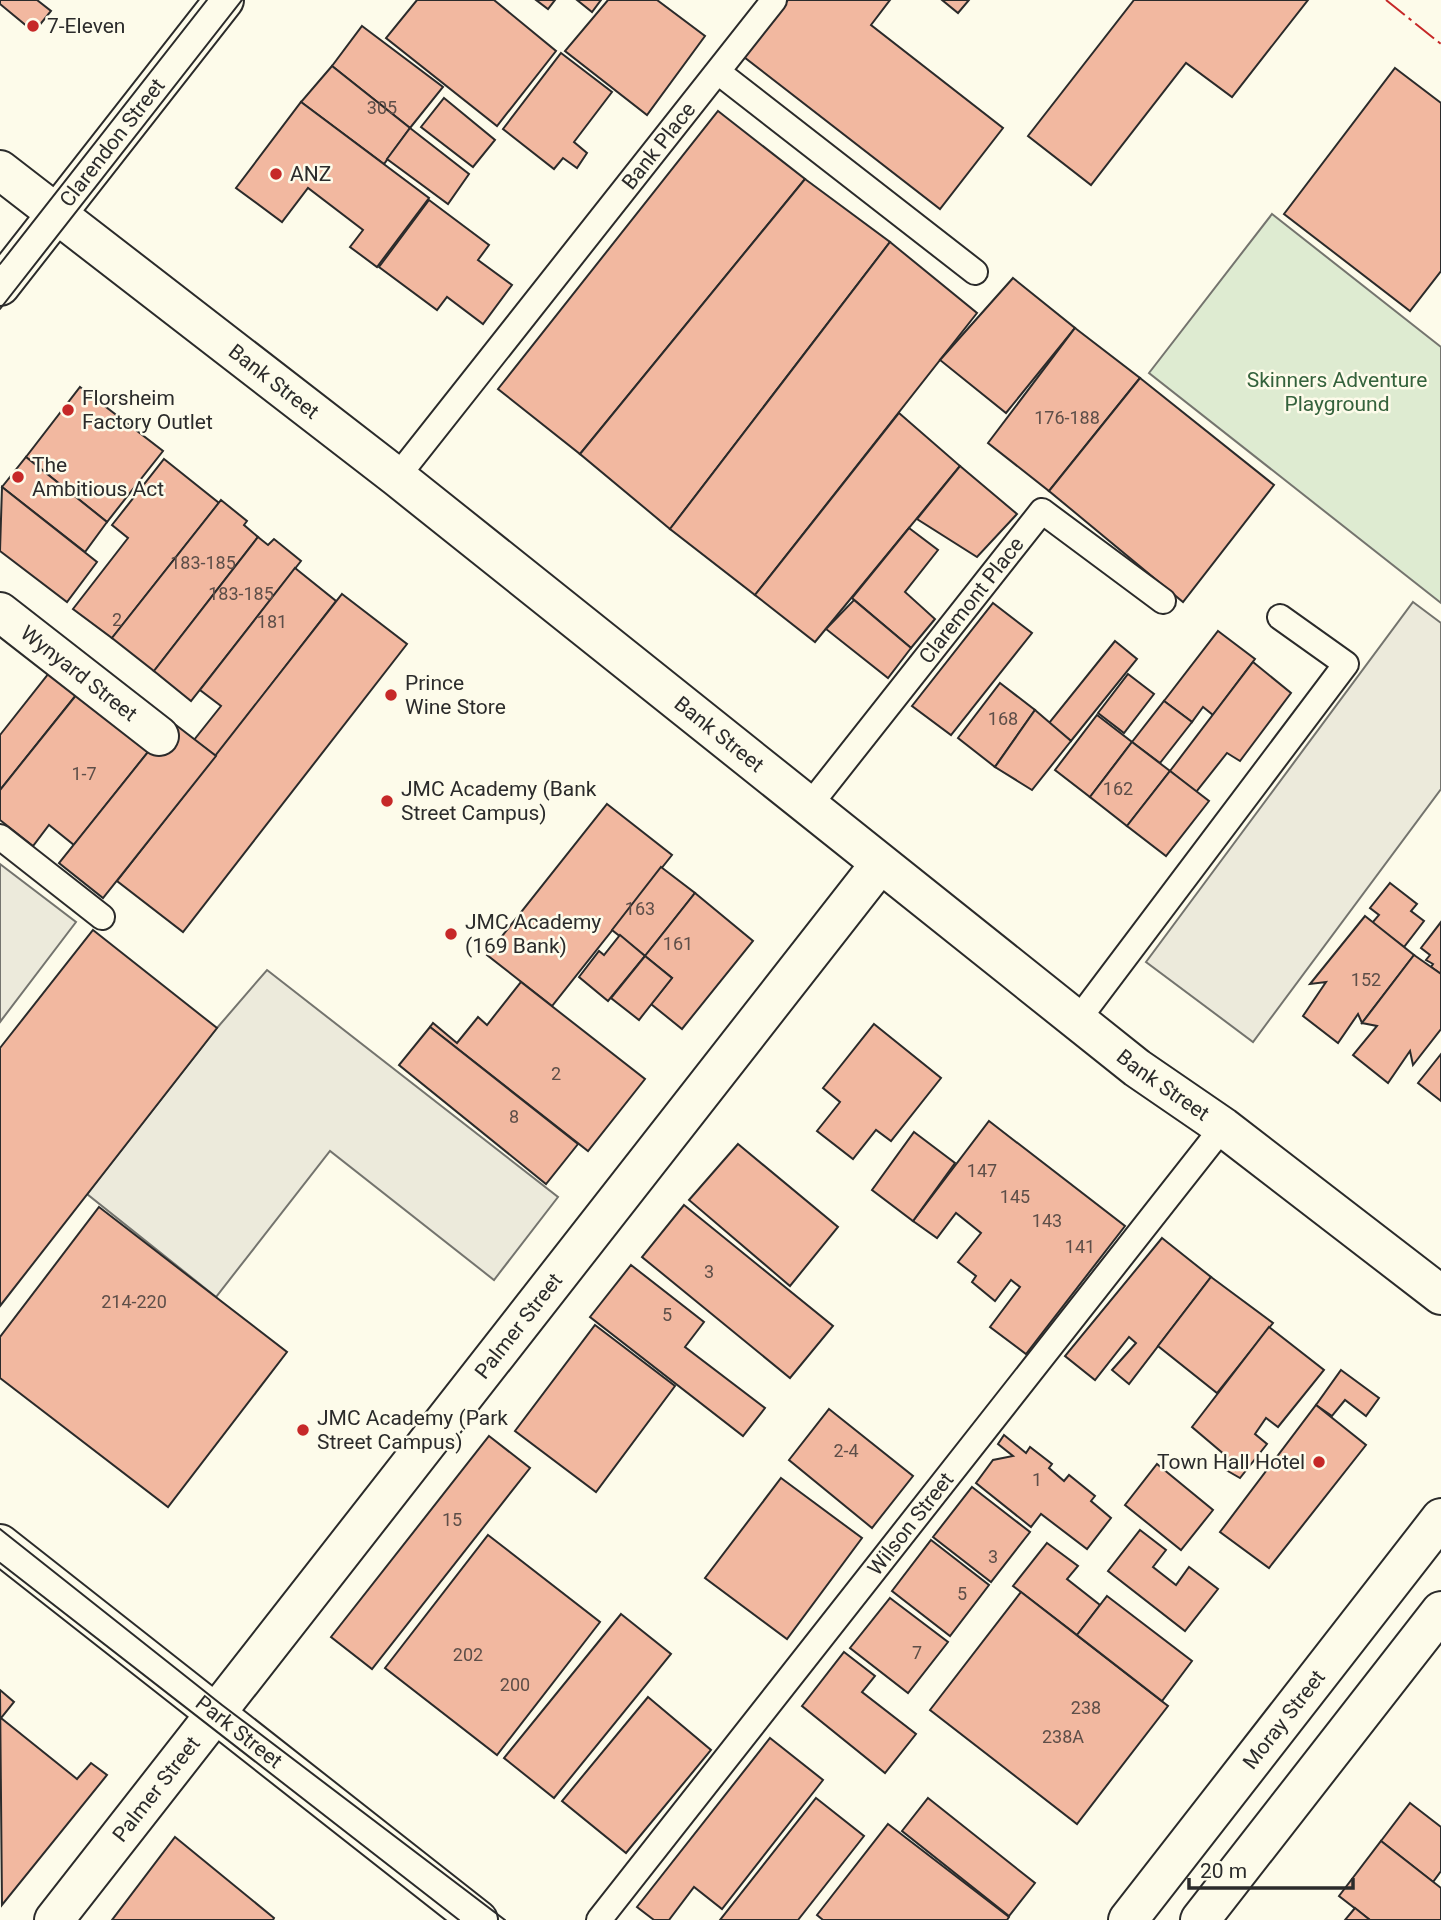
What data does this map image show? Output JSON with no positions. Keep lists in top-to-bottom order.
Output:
{
  "streets": {
    "street": [
      "Clarendon Street",
      "Bank Street",
      "Wynyard Street",
      "Palmer Street",
      "Moray Street",
      "Park Street"
    ],
    "lane": ["Bank Place", "Claremont Place", "Wilson Street"]
  },
  "crossings": [
    ["Clarendon Street", "Bank Street"],
    ["Bank Place", "Bank Street"],
    ["Bank Street", "Claremont Place"],
    ["Bank Street", "Palmer Street"],
    ["Bank Street", "Wilson Street"],
    ["Palmer Street", "Park Street"]
  ],
  "parks": ["Skinners Adventure Playground"],
  "places": [
    "7-Eleven",
    "ANZ",
    "Florsheim Factory Outlet",
    "The Ambitious Act",
    "Prince Wine Store",
    "JMC Academy (Bank Street Campus)",
    "JMC Academy (169 Bank)",
    "JMC Academy (Park Street Campus)",
    "Town Hall Hotel"
  ],
  "house_numbers": [
    "305",
    "176-188",
    "183-185",
    "183-185",
    "2",
    "181",
    "168",
    "1-7",
    "162",
    "163",
    "161",
    "152",
    "2",
    "8",
    "147",
    "145",
    "143",
    "141",
    "3",
    "214-220",
    "5",
    "2-4",
    "1",
    "15",
    "3",
    "5",
    "7",
    "202",
    "200",
    "238",
    "238A"
  ],
  "scale_bar": "20 m"
}
